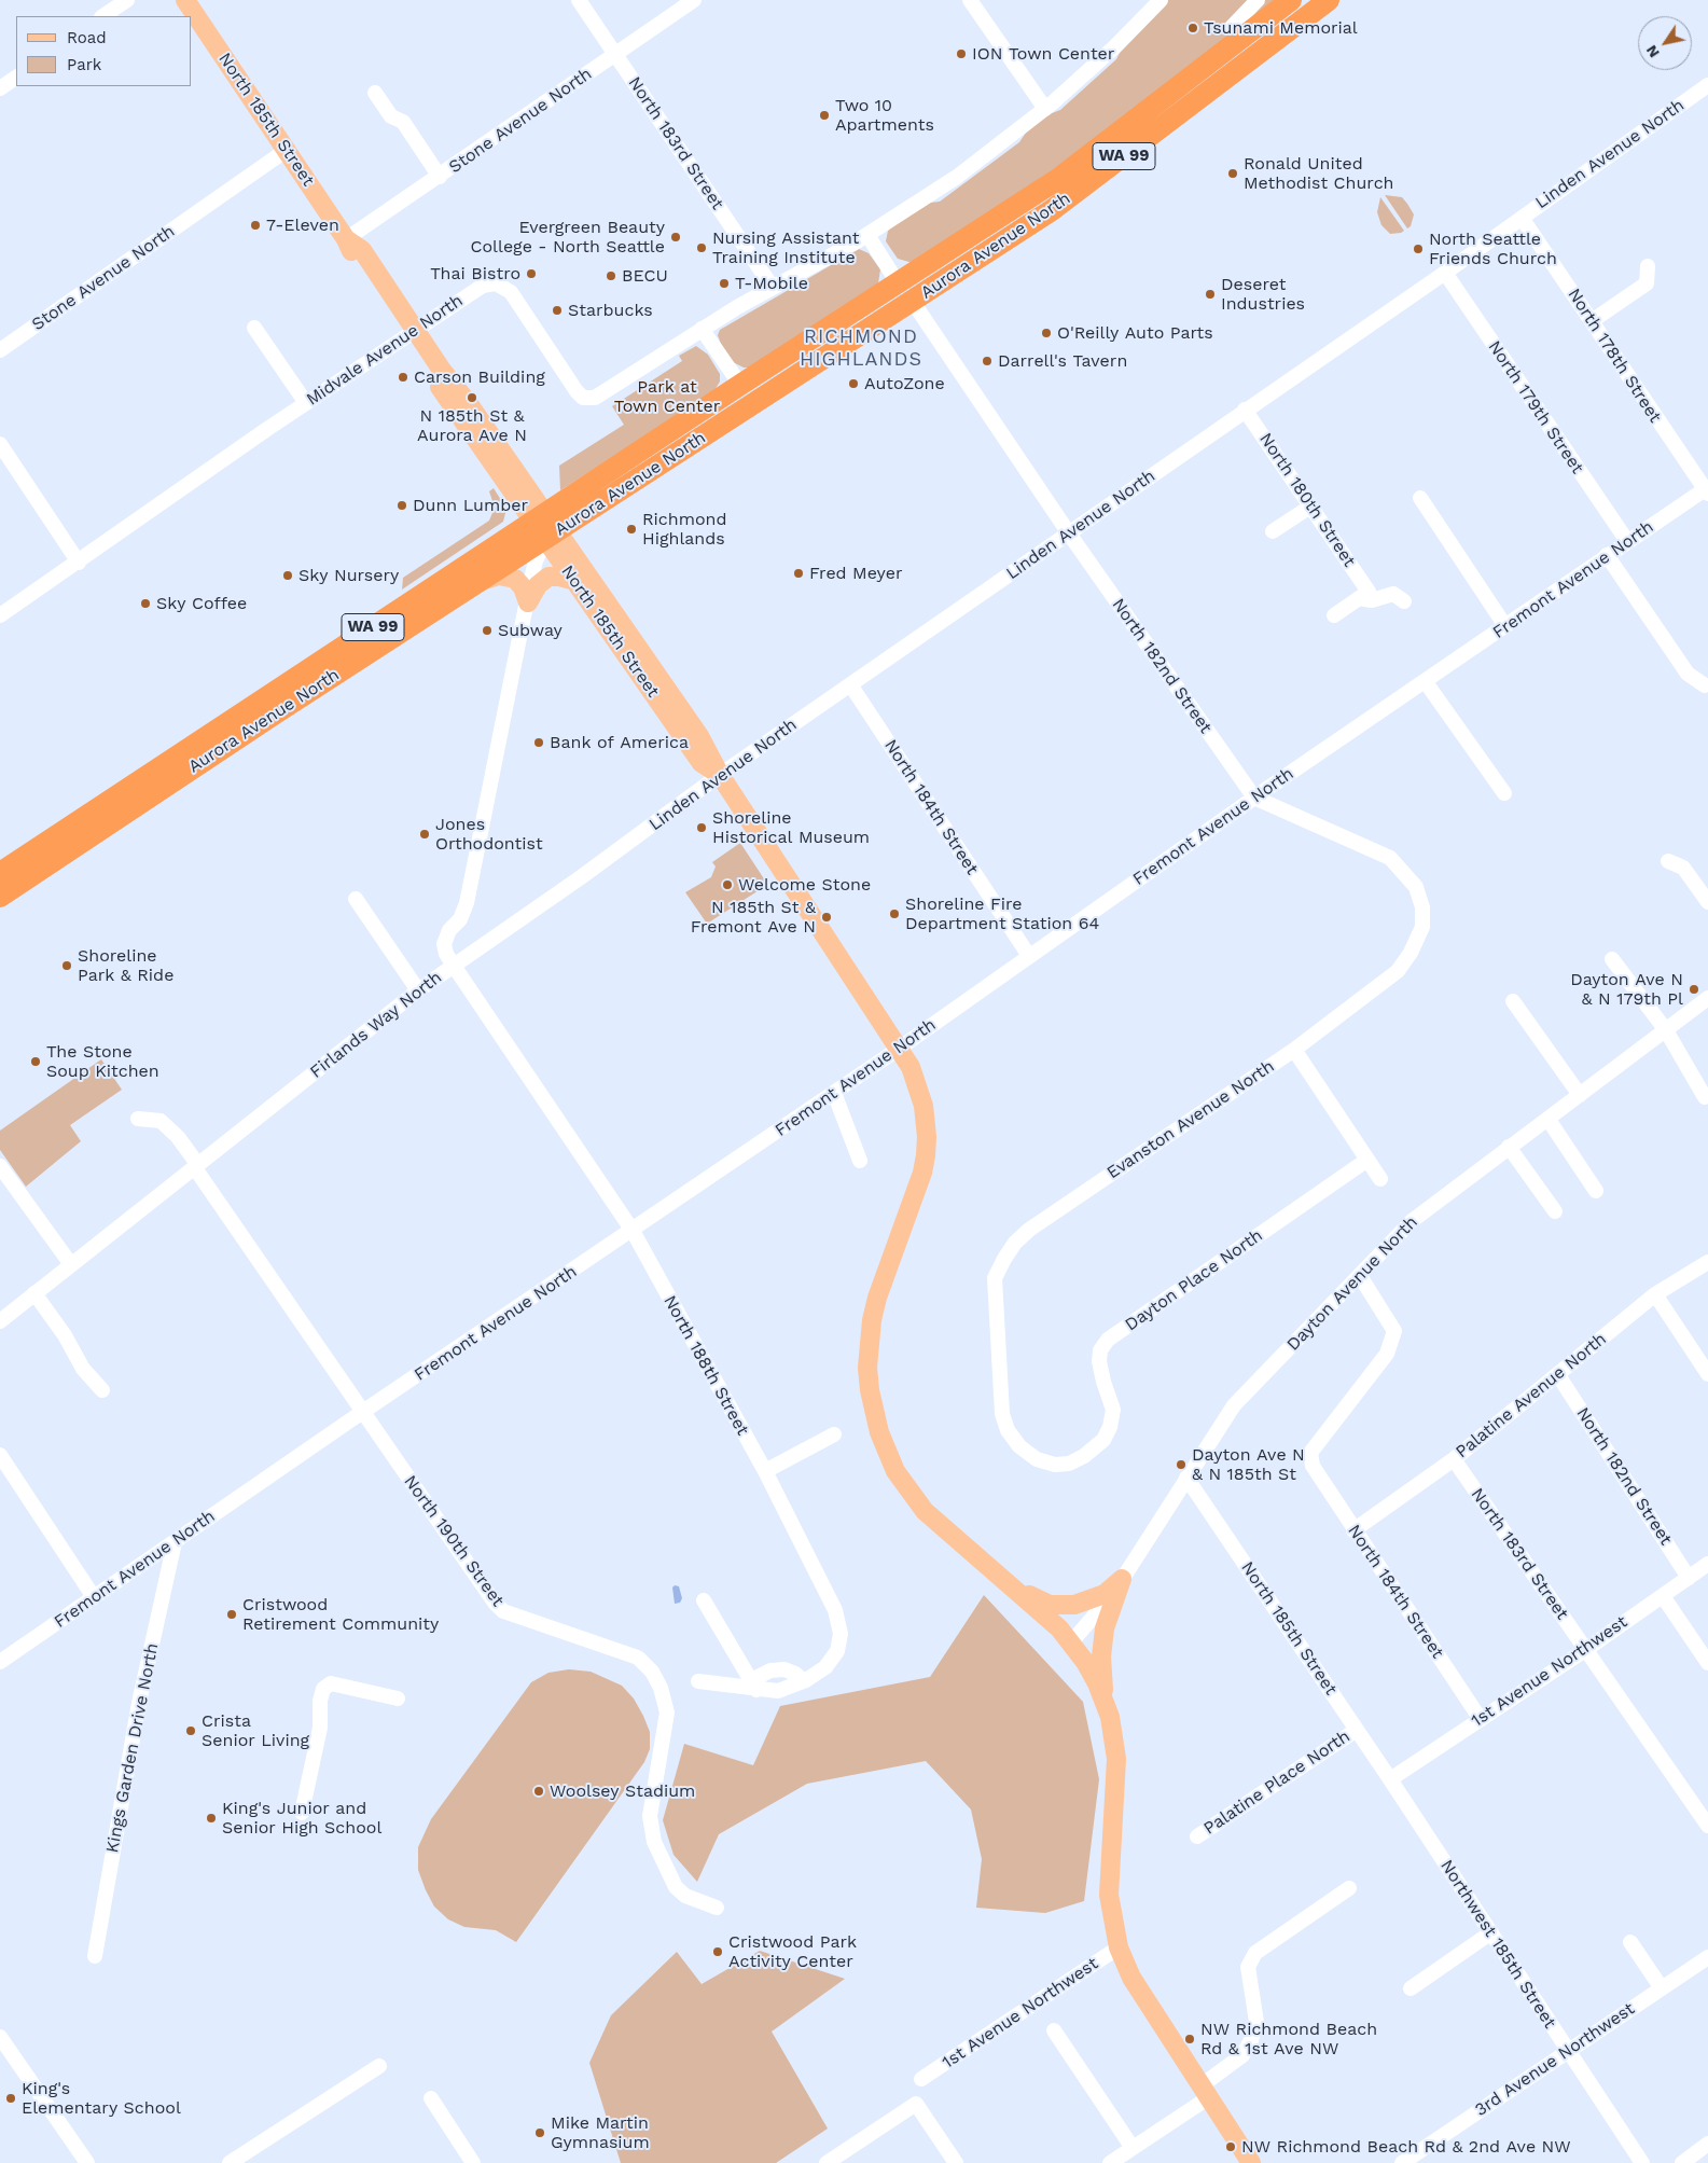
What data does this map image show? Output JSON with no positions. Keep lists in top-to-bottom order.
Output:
{
  "streets": {
    "highway": ["WA 99", "Aurora Avenue North"],
    "main road": ["North 185th Street"],
    "street": [
      "Stone Avenue North",
      "North 183rd Street",
      "Linden Avenue North",
      "Midvale Avenue North",
      "North 178th Street",
      "North 179th Street",
      "North 180th Street",
      "Fremont Avenue North",
      "North 182nd Street",
      "North 184th Street",
      "Firlands Way North",
      "Evanston Avenue North",
      "Dayton Place North",
      "Dayton Avenue North",
      "North 188th Street",
      "Palatine Avenue North",
      "North 190th Street",
      "1st Avenue Northwest",
      "Kings Garden Drive North",
      "Palatine Place North",
      "Northwest 185th Street",
      "3rd Avenue Northwest"
    ]
  },
  "crossings": [
    ["North 185th Street", "Stone Avenue North"],
    ["North 185th Street", "Linden Avenue North"],
    ["North 185th Street", "Aurora Avenue North"],
    ["North 185th Street", "Midvale Avenue North"],
    ["North 185th Street", "Fremont Avenue North"],
    ["North 185th Street", "Firlands Way North"],
    ["North 185th Street", "Dayton Avenue North"],
    ["North 185th Street", "1st Avenue Northwest"],
    ["North 185th Street", "Palatine Place North"],
    ["North 185th Street", "Northwest 185th Street"],
    ["Stone Avenue North", "North 183rd Street"],
    ["North 183rd Street", "Midvale Avenue North"],
    ["North 183rd Street", "Palatine Avenue North"],
    ["North 183rd Street", "1st Avenue Northwest"],
    ["Linden Avenue North", "North 178th Street"],
    ["Linden Avenue North", "North 179th Street"],
    ["Linden Avenue North", "North 180th Street"],
    ["Linden Avenue North", "North 182nd Street"],
    ["Linden Avenue North", "North 184th Street"],
    ["Linden Avenue North", "Firlands Way North"],
    ["Linden Avenue North", "North 188th Street"],
    ["Aurora Avenue North", "North 182nd Street"],
    ["Aurora Avenue North", "Firlands Way North"],
    ["North 178th Street", "Fremont Avenue North"],
    ["North 179th Street", "Fremont Avenue North"],
    ["Fremont Avenue North", "North 182nd Street"],
    ["Fremont Avenue North", "North 184th Street"],
    ["Fremont Avenue North", "Evanston Avenue North"],
    ["Fremont Avenue North", "North 188th Street"],
    ["Fremont Avenue North", "North 190th Street"],
    ["Fremont Avenue North", "Kings Garden Drive North"],
    ["North 182nd Street", "Evanston Avenue North"],
    ["North 182nd Street", "Palatine Avenue North"],
    ["North 182nd Street", "1st Avenue Northwest"],
    ["North 184th Street", "Dayton Avenue North"],
    ["North 184th Street", "Palatine Avenue North"],
    ["North 184th Street", "1st Avenue Northwest"],
    ["Firlands Way North", "North 188th Street"],
    ["Firlands Way North", "North 190th Street"],
    ["Evanston Avenue North", "Dayton Place North"],
    ["1st Avenue Northwest", "Northwest 185th Street"],
    ["Northwest 185th Street", "3rd Avenue Northwest"]
  ],
  "districts": ["RICHMOND HIGHLANDS"],
  "parks": ["Park at Town Center"],
  "places": [
    "Tsunami Memorial",
    "ION Town Center",
    "Two 10 Apartments",
    "Ronald United Methodist Church",
    "7-Eleven",
    "Evergreen Beauty College - North Seattle",
    "Nursing Assistant Training Institute",
    "North Seattle Friends Church",
    "Thai Bistro",
    "BECU",
    "T-Mobile",
    "Deseret Industries",
    "Starbucks",
    "O'Reilly Auto Parts",
    "Darrell's Tavern",
    "Carson Building",
    "AutoZone",
    "N 185th St & Aurora Ave N",
    "Dunn Lumber",
    "Richmond Highlands",
    "Fred Meyer",
    "Sky Nursery",
    "Sky Coffee",
    "Subway",
    "Bank of America",
    "Shoreline Historical Museum",
    "Jones Orthodontist",
    "Welcome Stone",
    "Shoreline Fire Department Station 64",
    "N 185th St & Fremont Ave N",
    "Shoreline Park & Ride",
    "Dayton Ave N & N 179th Pl",
    "The Stone Soup Kitchen",
    "Dayton Ave N & N 185th St",
    "Cristwood Retirement Community",
    "Crista Senior Living",
    "Woolsey Stadium",
    "King's Junior and Senior High School",
    "Cristwood Park Activity Center",
    "NW Richmond Beach Rd & 1st Ave NW",
    "King's Elementary School",
    "Mike Martin Gymnasium",
    "NW Richmond Beach Rd & 2nd Ave NW"
  ],
  "legend": ["Road", "Park"],
  "north": "bottom left"
}
